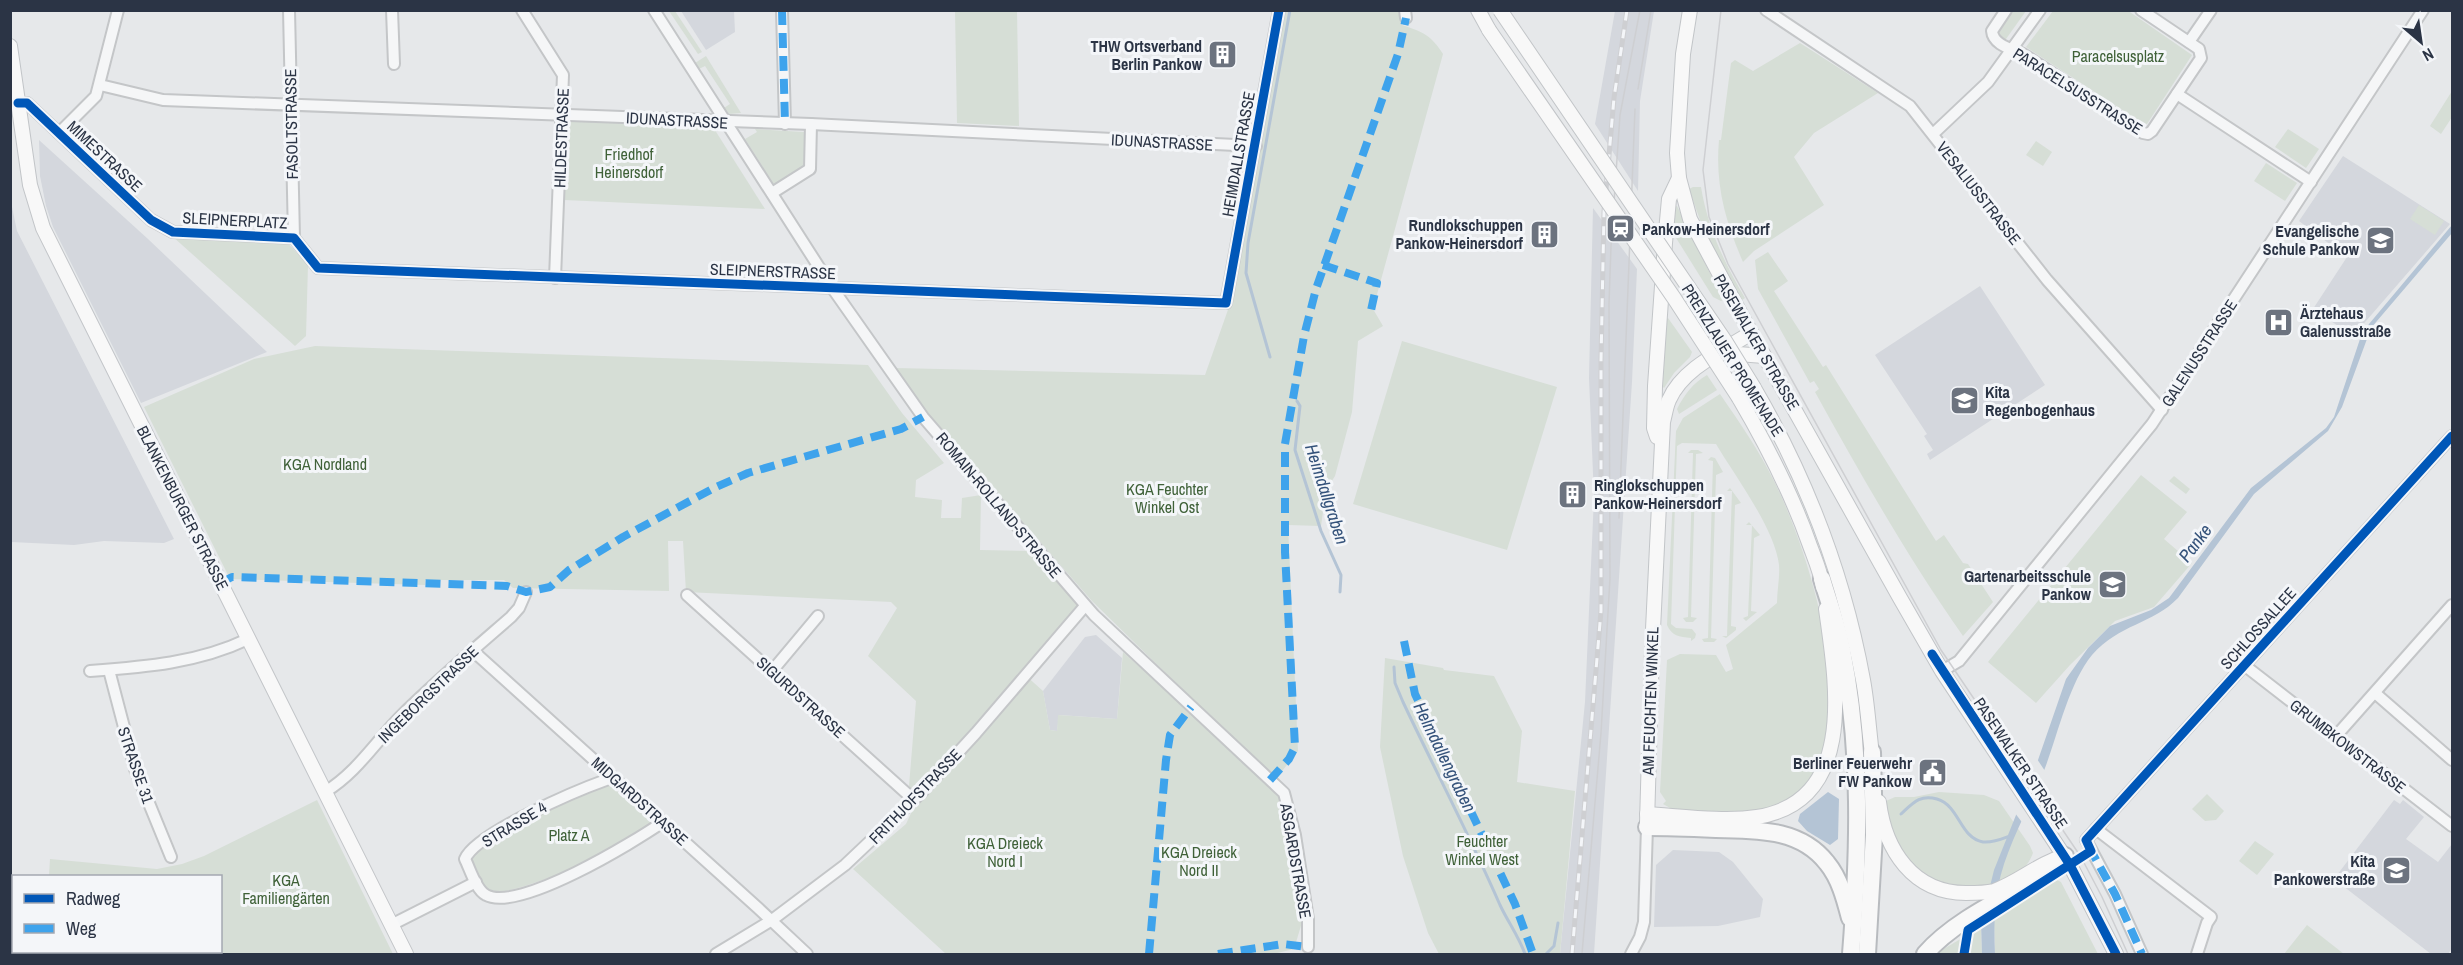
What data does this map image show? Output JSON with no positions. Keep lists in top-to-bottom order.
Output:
{
  "streets": {
    "main road": [
      "PASEWALKER STRASSE",
      "PRENZLAUER PROMENADE",
      "BLANKENBURGER STRASSE",
      "AM FEUCHTEN WINKEL"
    ],
    "street": [
      "PARACELSUSSTRASSE",
      "IDUNASTRASSE",
      "FASOLTSTRASSE",
      "HILDESTRASSE",
      "HEIMDALLSTRASSE",
      "MIMESTRASSE",
      "VESALIUSSTRASSE",
      "SLEIPNERPLATZ",
      "SLEIPNERSTRASSE",
      "GALENUSSTRASSE",
      "ROMAIN-ROLLAND-STRASSE",
      "SCHLOSSALLEE",
      "INGEBORGSTRASSE",
      "SIGURDSTRASSE",
      "GRUMBKOWSTRASSE",
      "STRASSE 31",
      "FRITHJOFSTRASSE",
      "MIDGARDSTRASSE",
      "STRASSE 4",
      "ASGARDSTRASSE"
    ]
  },
  "crossings": [
    ["IDUNASTRASSE", "FASOLTSTRASSE"],
    ["IDUNASTRASSE", "HILDESTRASSE"],
    ["IDUNASTRASSE", "HEIMDALLSTRASSE"],
    ["IDUNASTRASSE", "ROMAIN-ROLLAND-STRASSE"],
    ["FASOLTSTRASSE", "SLEIPNERPLATZ"],
    ["HILDESTRASSE", "SLEIPNERSTRASSE"],
    ["HEIMDALLSTRASSE", "SLEIPNERSTRASSE"],
    ["MIMESTRASSE", "SLEIPNERPLATZ"],
    ["MIMESTRASSE", "BLANKENBURGER STRASSE"],
    ["VESALIUSSTRASSE", "GALENUSSTRASSE"],
    ["SLEIPNERPLATZ", "SLEIPNERSTRASSE"],
    ["SLEIPNERSTRASSE", "ROMAIN-ROLLAND-STRASSE"],
    ["PASEWALKER STRASSE", "GALENUSSTRASSE"],
    ["PASEWALKER STRASSE", "PRENZLAUER PROMENADE"],
    ["PASEWALKER STRASSE", "SCHLOSSALLEE"],
    ["PASEWALKER STRASSE", "AM FEUCHTEN WINKEL"],
    ["PRENZLAUER PROMENADE", "AM FEUCHTEN WINKEL"],
    ["ROMAIN-ROLLAND-STRASSE", "FRITHJOFSTRASSE"],
    ["ROMAIN-ROLLAND-STRASSE", "ASGARDSTRASSE"],
    ["BLANKENBURGER STRASSE", "INGEBORGSTRASSE"],
    ["SCHLOSSALLEE", "GRUMBKOWSTRASSE"],
    ["INGEBORGSTRASSE", "MIDGARDSTRASSE"],
    ["SIGURDSTRASSE", "FRITHJOFSTRASSE"],
    ["FRITHJOFSTRASSE", "MIDGARDSTRASSE"],
    ["MIDGARDSTRASSE", "STRASSE 4"]
  ],
  "water": ["Heimdallgraben", "Panke", "Helmdallengraben"],
  "parks": [
    "Paracelsusplatz",
    "Friedhof Heinersdorf",
    "KGA Nordland",
    "KGA Feuchter Winkel Ost",
    "Platz A",
    "Feuchter Winkel West",
    "KGA Dreieck Nord I",
    "KGA Dreieck Nord II",
    "KGA Familiengärten"
  ],
  "places": {
    "building": ["THW Ortsverband Berlin Pankow", "Rundlokschuppen Pankow-Heinersdorf", "Ringlokschuppen Pankow-Heinersdorf"],
    "station": ["Pankow-Heinersdorf"],
    "school or university": [
      "Evangelische Schule Pankow",
      "Kita Regenbogenhaus",
      "Gartenarbeitsschule Pankow",
      "Kita Pankowerstraße"
    ],
    "hospital": ["Ärztehaus Galenusstraße"],
    "public building": ["Berliner Feuerwehr FW Pankow"]
  },
  "legend": ["Radweg", "Weg"],
  "north": "bottom right"
}
